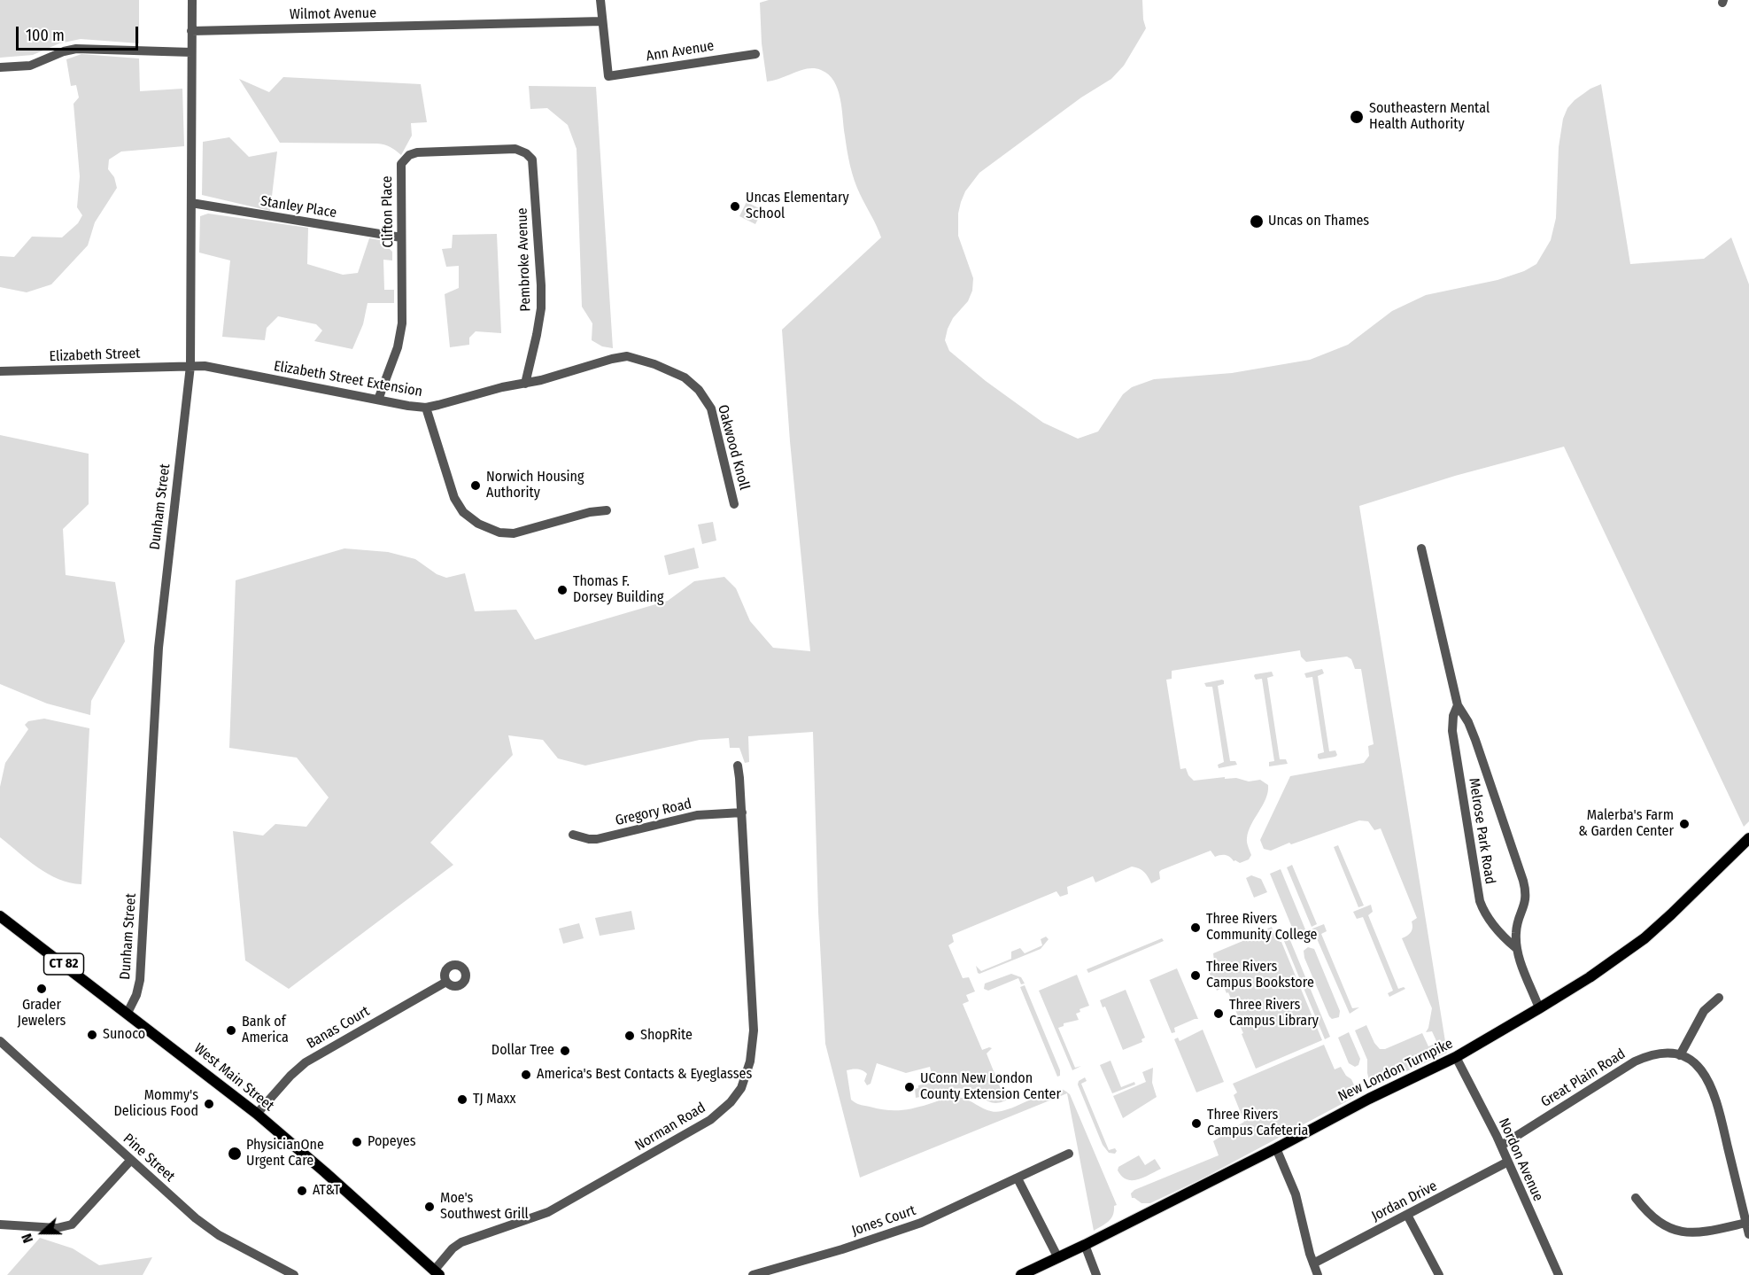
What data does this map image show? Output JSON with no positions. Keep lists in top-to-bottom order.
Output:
{
  "streets": {
    "main road": ["CT 82", "New London Turnpike", "West Main Street"],
    "street": [
      "Wilmot Avenue",
      "Ann Avenue",
      "Stanley Place",
      "Clifton Place",
      "Pembroke Avenue",
      "Elizabeth Street",
      "Elizabeth Street Extension",
      "Oakwood Knoll",
      "Dunham Street",
      "Gregory Road",
      "Melrose Park Road",
      "Banas Court",
      "Great Plain Road",
      "Norman Road",
      "Pine Street",
      "Nordon Avenue",
      "Jordan Drive",
      "Jones Court"
    ]
  },
  "crossings": [
    ["Wilmot Avenue", "Ann Avenue"],
    ["Wilmot Avenue", "Dunham Street"],
    ["Stanley Place", "Clifton Place"],
    ["Stanley Place", "Dunham Street"],
    ["Clifton Place", "Pembroke Avenue"],
    ["Clifton Place", "Elizabeth Street Extension"],
    ["Pembroke Avenue", "Elizabeth Street Extension"],
    ["Elizabeth Street", "Elizabeth Street Extension"],
    ["Elizabeth Street", "Dunham Street"],
    ["Elizabeth Street Extension", "Oakwood Knoll"],
    ["Elizabeth Street Extension", "Dunham Street"],
    ["Dunham Street", "West Main Street"],
    ["Gregory Road", "Norman Road"],
    ["Melrose Park Road", "New London Turnpike"],
    ["Banas Court", "West Main Street"],
    ["New London Turnpike", "Nordon Avenue"],
    ["West Main Street", "Norman Road"],
    ["Great Plain Road", "Nordon Avenue"],
    ["Nordon Avenue", "Jordan Drive"]
  ],
  "places": [
    "Southeastern Mental Health Authority",
    "Uncas Elementary School",
    "Uncas on Thames",
    "Norwich Housing Authority",
    "Thomas F. Dorsey Building",
    "Malerba's Farm & Garden Center",
    "Three Rivers Community College",
    "Three Rivers Campus Bookstore",
    "Grader Jewelers",
    "Three Rivers Campus Library",
    "Bank of America",
    "Sunoco",
    "ShopRite",
    "Dollar Tree",
    "America's Best Contacts & Eyeglasses",
    "UConn New London County Extension Center",
    "TJ Maxx",
    "Mommy's Delicious Food",
    "Three Rivers Campus Cafeteria",
    "Popeyes",
    "PhysicianOne Urgent Care",
    "AT&T",
    "Moe's Southwest Grill"
  ],
  "scale_bar": "100 m",
  "north": "left"
}
